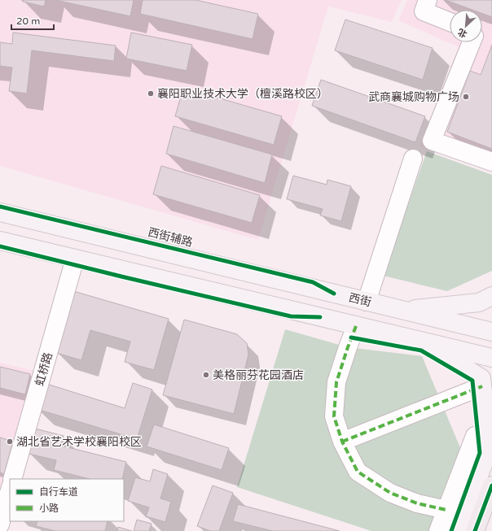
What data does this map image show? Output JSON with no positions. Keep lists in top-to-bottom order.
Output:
{
  "streets": {
    "main road": ["西街"],
    "street": ["西街辅路", "虹桥路"]
  },
  "crossings": [
    ["西街辅路", "西街"]
  ],
  "places": [
    "襄阳职业技术大学（檀溪路校区）",
    "武商襄城购物广场",
    "美格丽芬花园酒店",
    "湖北省艺术学校襄阳校区"
  ],
  "legend": ["自行车道", "小路"],
  "scale_bar": "20 m",
  "north": "bottom left"
}
